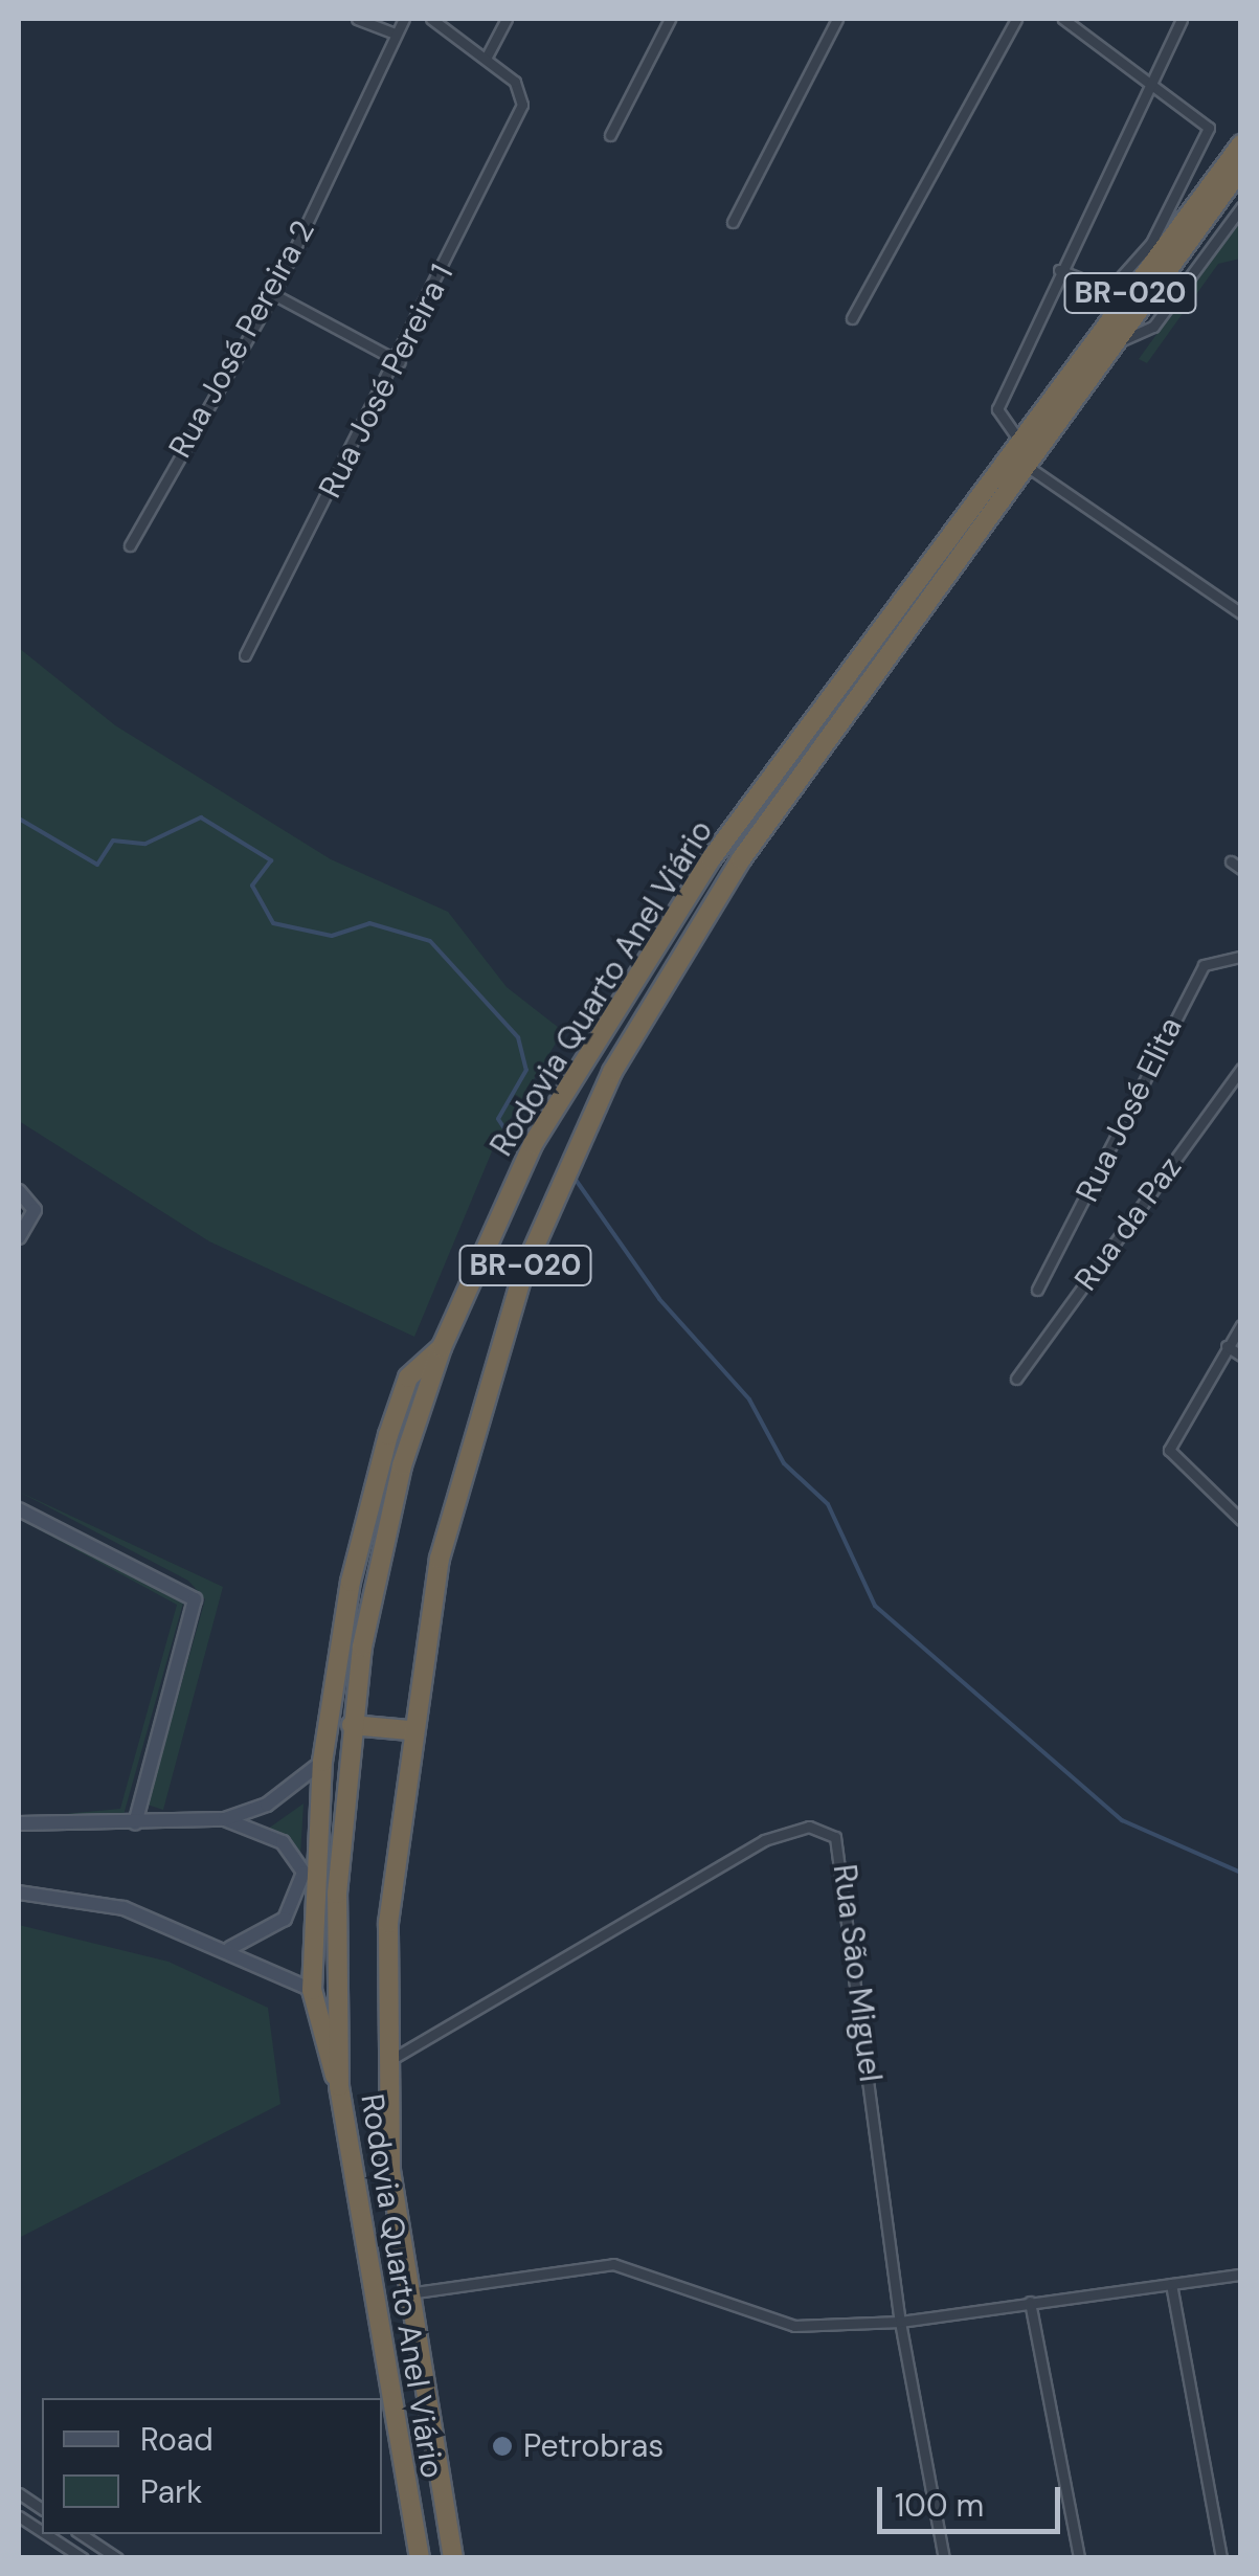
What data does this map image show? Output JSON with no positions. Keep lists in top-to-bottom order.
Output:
{
  "streets": {
    "highway": ["BR-020", "Rodovia Quarto Anel Viário"],
    "street": [
      "Rua José Pereira 2",
      "Rua José Pereira 1",
      "Rua José Elita",
      "Rua da Paz",
      "Rua São Miguel"
    ]
  },
  "crossings": [
    ["Rodovia Quarto Anel Viário", "Rua São Miguel"]
  ],
  "places": ["Petrobras"],
  "legend": ["Road", "Park"],
  "scale_bar": "100 m"
}
